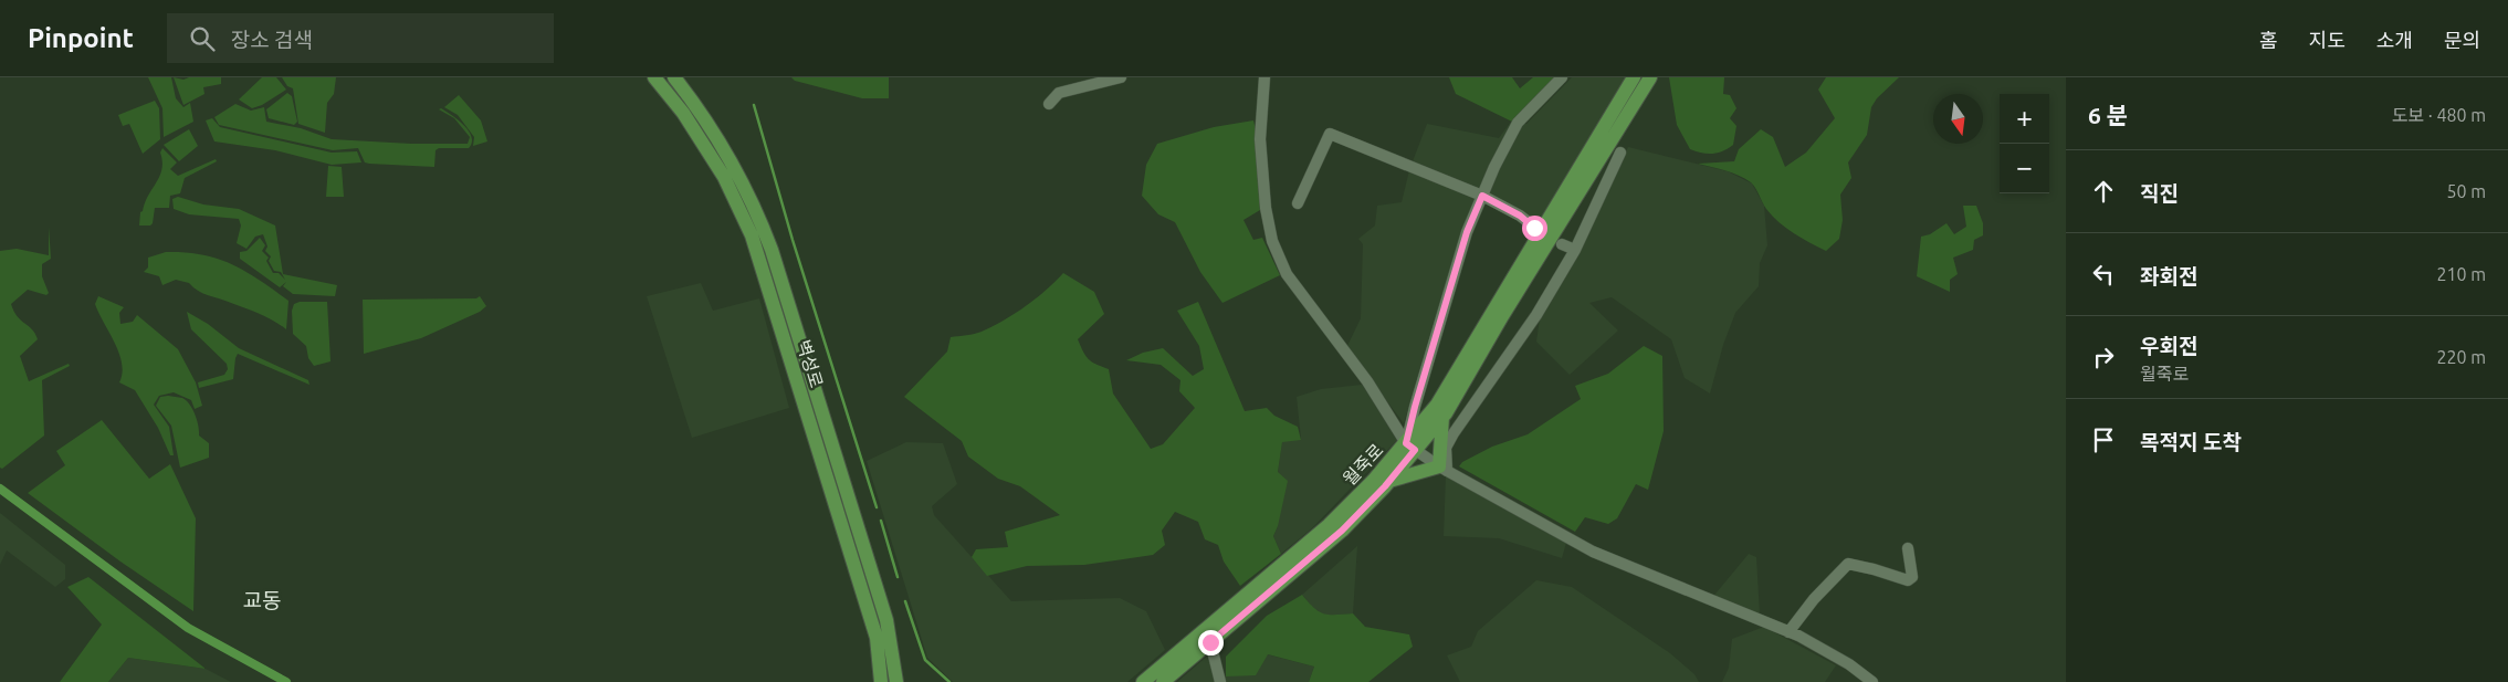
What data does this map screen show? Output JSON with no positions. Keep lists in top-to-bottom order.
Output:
{
  "streets": {
    "main road": ["벽성로", "월죽로"]
  },
  "districts": ["교동"],
  "north": "bottom",
  "page": {
    "header": "Pinpoint",
    "search": "장소 검색",
    "nav": [
      "홈",
      "지도",
      "소개",
      "문의"
    ],
    "heading": ["6 분", "도보 · 480 m"],
    "map_buttons": ["+", "−"],
    "list": [
      ["직진", "50 m"],
      ["좌회전", "210 m"],
      ["우회전", "월죽로", "220 m"],
      "목적지 도착"
    ]
  }
}
